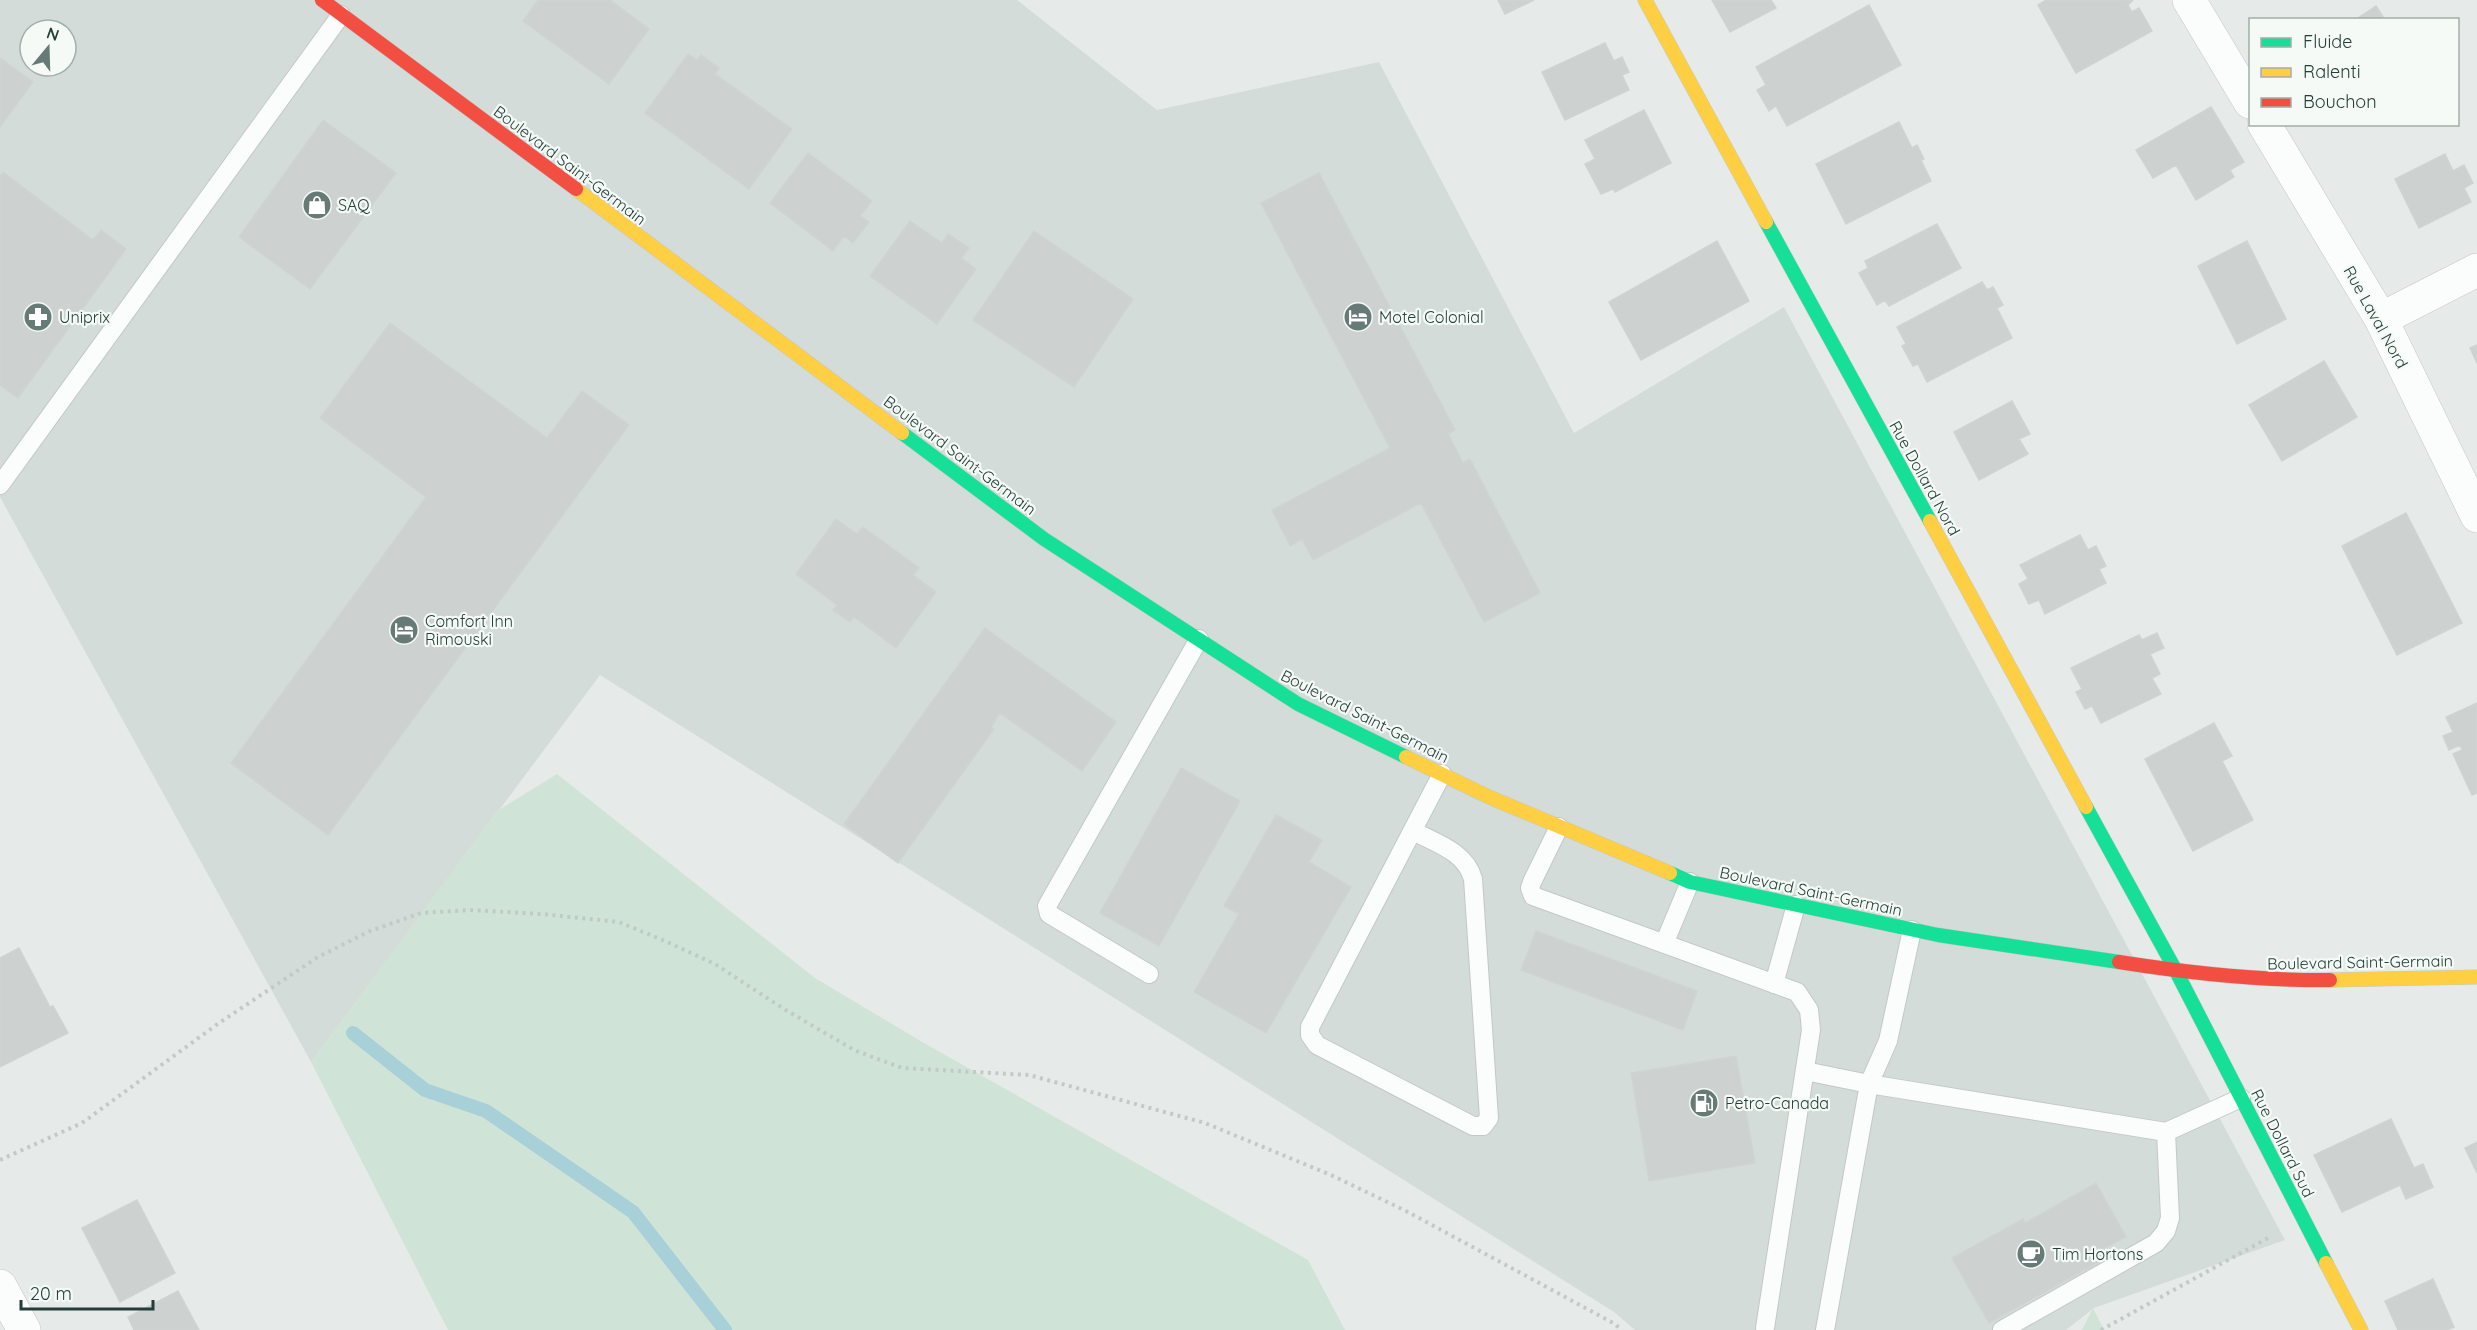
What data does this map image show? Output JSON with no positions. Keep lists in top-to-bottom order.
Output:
{
  "streets": {
    "main road": ["Boulevard Saint-Germain", "Rue Dollard Nord", "Rue Dollard Sud"],
    "street": ["Rue Laval Nord"]
  },
  "crossings": [
    ["Boulevard Saint-Germain", "Rue Dollard Nord"],
    ["Boulevard Saint-Germain", "Rue Dollard Sud"],
    ["Rue Dollard Nord", "Rue Dollard Sud"]
  ],
  "places": {
    "shop": ["SAQ"],
    "pharmacy": ["Uniprix"],
    "hotel": ["Motel Colonial", "Comfort Inn Rimouski"],
    "fuel station": ["Petro-Canada"],
    "cafe": ["Tim Hortons"]
  },
  "legend": ["Fluide", "Ralenti", "Bouchon"],
  "scale_bar": "20 m",
  "north": "top"
}
